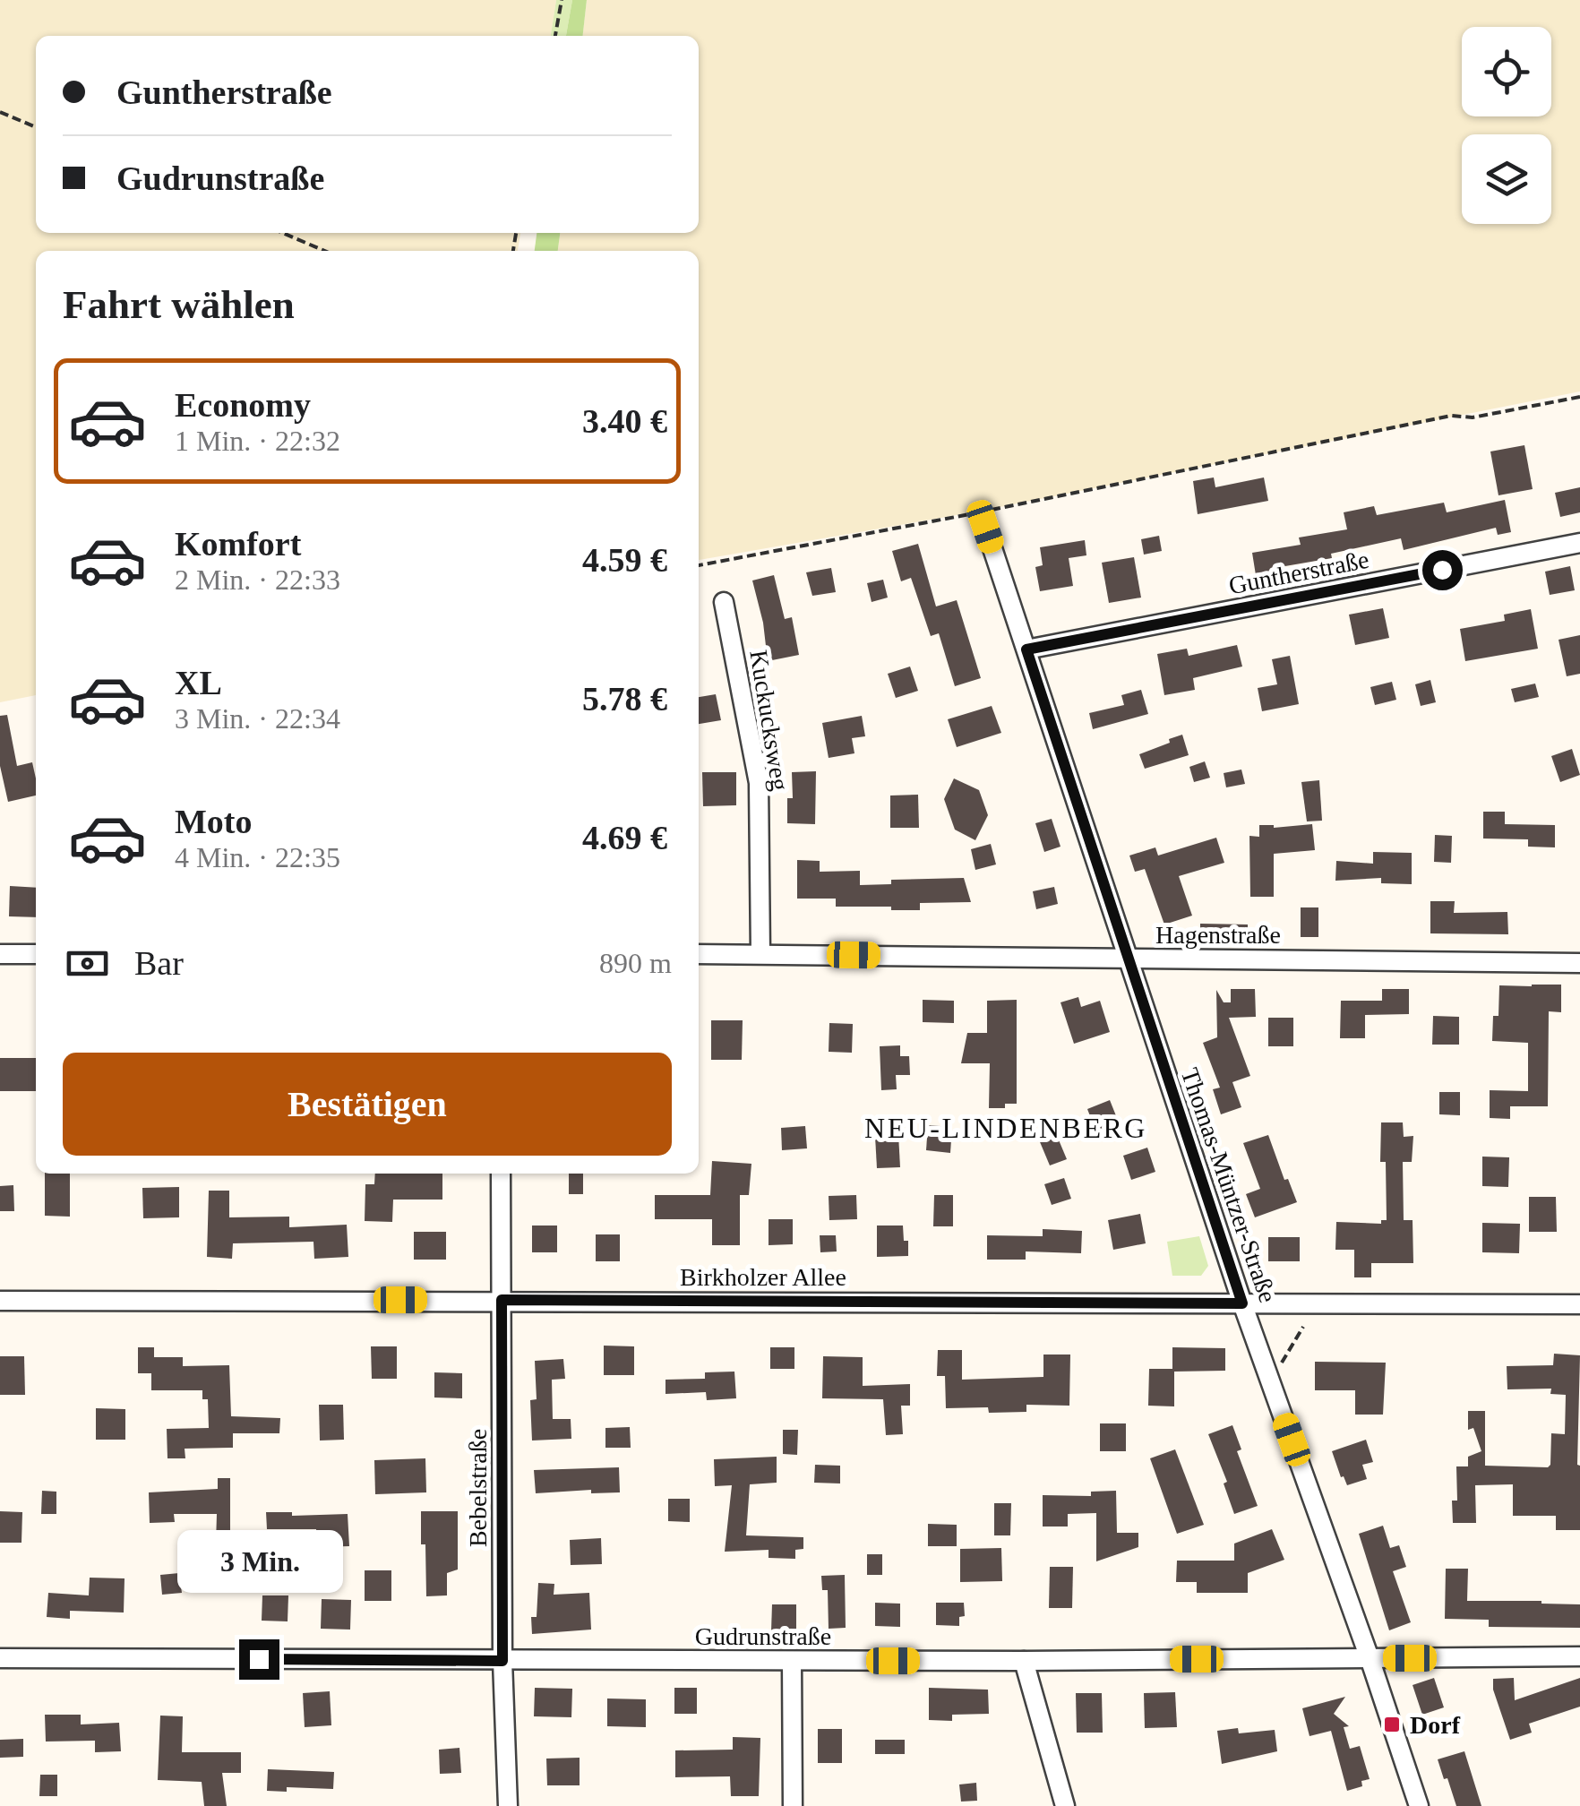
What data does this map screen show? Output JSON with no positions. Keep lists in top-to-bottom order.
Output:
{
  "streets": {
    "street": [
      "Guntherstraße",
      "Kuckucksweg",
      "Hagenstraße",
      "Thomas-Müntzer-Straße",
      "Birkholzer Allee",
      "Bebelstraße",
      "Gudrunstraße"
    ]
  },
  "crossings": [
    ["Guntherstraße", "Thomas-Müntzer-Straße"],
    ["Kuckucksweg", "Hagenstraße"],
    ["Hagenstraße", "Thomas-Müntzer-Straße"],
    ["Thomas-Müntzer-Straße", "Birkholzer Allee"],
    ["Thomas-Müntzer-Straße", "Gudrunstraße"],
    ["Birkholzer Allee", "Bebelstraße"],
    ["Bebelstraße", "Gudrunstraße"]
  ],
  "districts": ["NEU-LINDENBERG"],
  "places": {
    "transit": ["Dorf"]
  },
  "page": {
    "banner": ["Guntherstraße", "Gudrunstraße"],
    "heading": "Fahrt wählen",
    "list": [
      {
        "name": "Economy",
        "note": "1 Min. · 22:32",
        "value": "3.40 €"
      },
      {
        "name": "Komfort",
        "note": "2 Min. · 22:33",
        "value": "4.59 €"
      },
      {
        "name": "XL",
        "note": "3 Min. · 22:34",
        "value": "5.78 €"
      },
      {
        "name": "Moto",
        "note": "4 Min. · 22:35",
        "value": "4.69 €"
      }
    ],
    "pay": ["Bar", "890 m"],
    "buttons": "Bestätigen",
    "bubble": "3 Min."
  }
}
